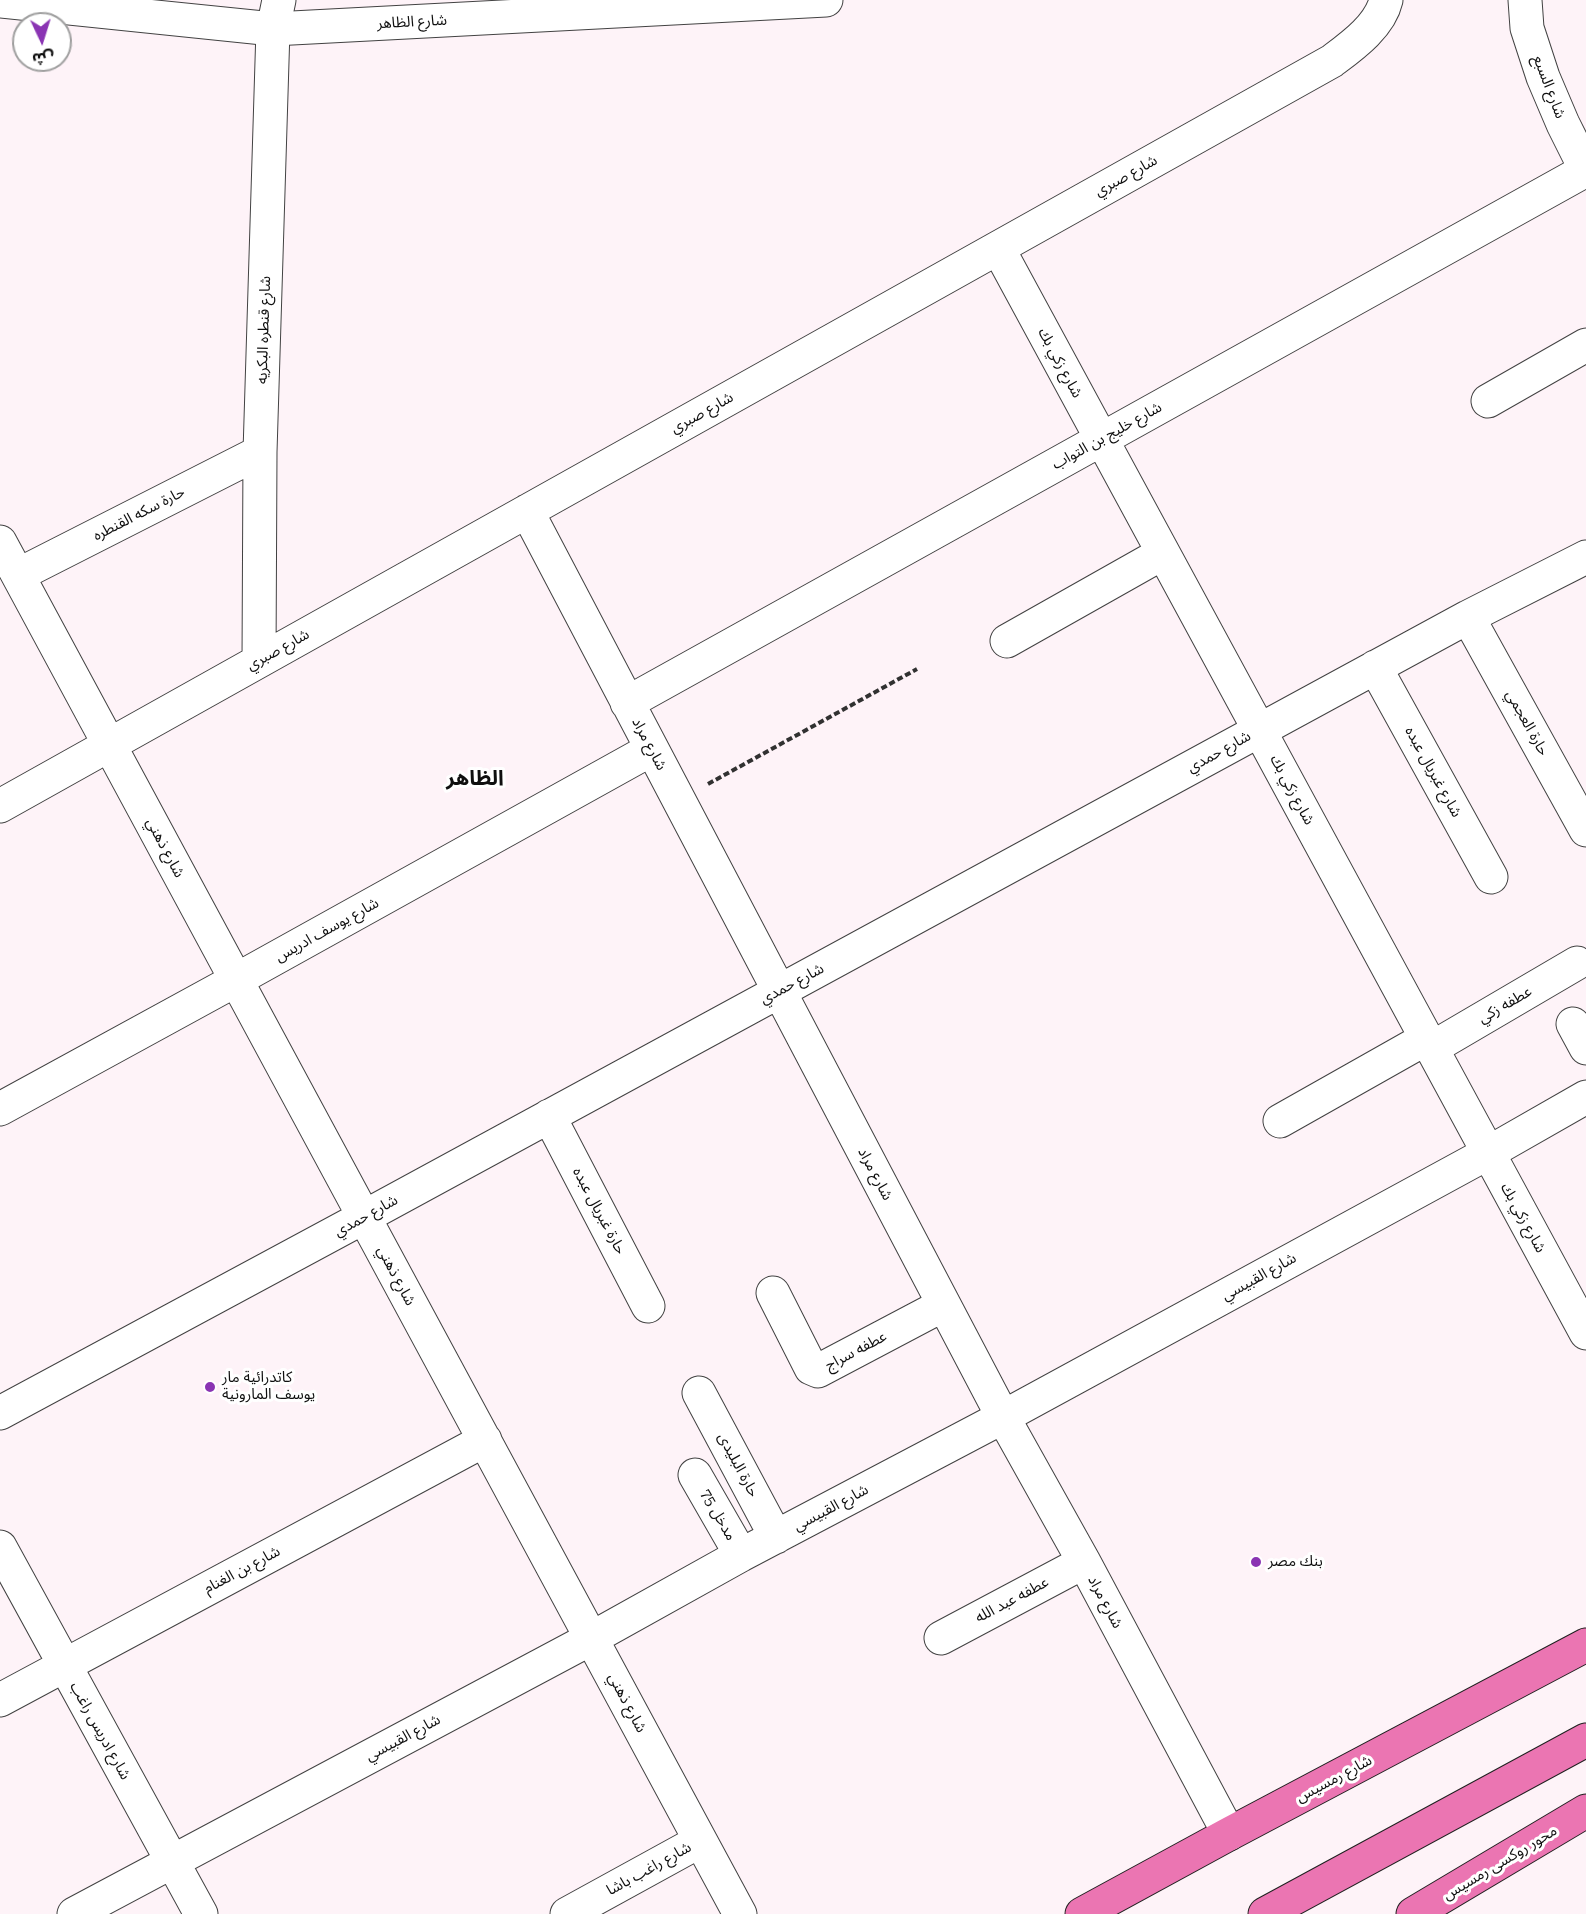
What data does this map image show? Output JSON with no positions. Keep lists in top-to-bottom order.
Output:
{
  "streets": {
    "main road": ["شارع رمسيس", "محور روكسى رمسيس"],
    "street": [
      "شارع الظاهر",
      "شارع السبع",
      "شارع صبري",
      "شارع قنطره البكريه",
      "شارع زكي بك",
      "شارع خليج بن التواب",
      "حارة سكه القنطره",
      "حارة العجمي",
      "شارع مراد",
      "شارع حمدي",
      "شارع غبريال عبده",
      "شارع ذهني",
      "شارع يوسف ادريس",
      "عطفه زكي",
      "حارة غبريال عبده",
      "شارع القبيسي",
      "عطفه سراج",
      "حارة البليدى",
      "مدخل 75",
      "شارع بن الغنام",
      "عطفه عبد الله",
      "شارع ادريس راغب",
      "شارع راغب باشا"
    ]
  },
  "crossings": [
    ["شارع الظاهر", "شارع قنطره البكريه"],
    ["شارع السبع", "شارع خليج بن التواب"],
    ["شارع صبري", "شارع قنطره البكريه"],
    ["شارع صبري", "شارع زكي بك"],
    ["شارع صبري", "شارع مراد"],
    ["شارع صبري", "شارع ذهني"],
    ["شارع قنطره البكريه", "حارة سكه القنطره"],
    ["شارع زكي بك", "شارع خليج بن التواب"],
    ["شارع زكي بك", "شارع حمدي"],
    ["شارع زكي بك", "عطفه زكي"],
    ["شارع زكي بك", "شارع القبيسي"],
    ["شارع خليج بن التواب", "شارع مراد"],
    ["حارة سكه القنطره", "شارع ذهني"],
    ["حارة العجمي", "شارع حمدي"],
    ["شارع مراد", "شارع حمدي"],
    ["شارع مراد", "شارع يوسف ادريس"],
    ["شارع مراد", "شارع القبيسي"],
    ["شارع مراد", "عطفه سراج"],
    ["شارع مراد", "عطفه عبد الله"],
    ["شارع مراد", "شارع رمسيس"],
    ["شارع حمدي", "شارع غبريال عبده"],
    ["شارع حمدي", "شارع ذهني"],
    ["شارع حمدي", "حارة غبريال عبده"],
    ["شارع ذهني", "شارع يوسف ادريس"],
    ["شارع ذهني", "شارع القبيسي"],
    ["شارع ذهني", "شارع بن الغنام"],
    ["شارع ذهني", "شارع راغب باشا"],
    ["شارع القبيسي", "حارة البليدى"],
    ["شارع القبيسي", "مدخل 75"],
    ["شارع القبيسي", "شارع ادريس راغب"],
    ["شارع بن الغنام", "شارع ادريس راغب"]
  ],
  "districts": ["الظاهر"],
  "places": ["كاتدرائية مار يوسف المارونية", "بنك مصر"],
  "north": "bottom"
}
